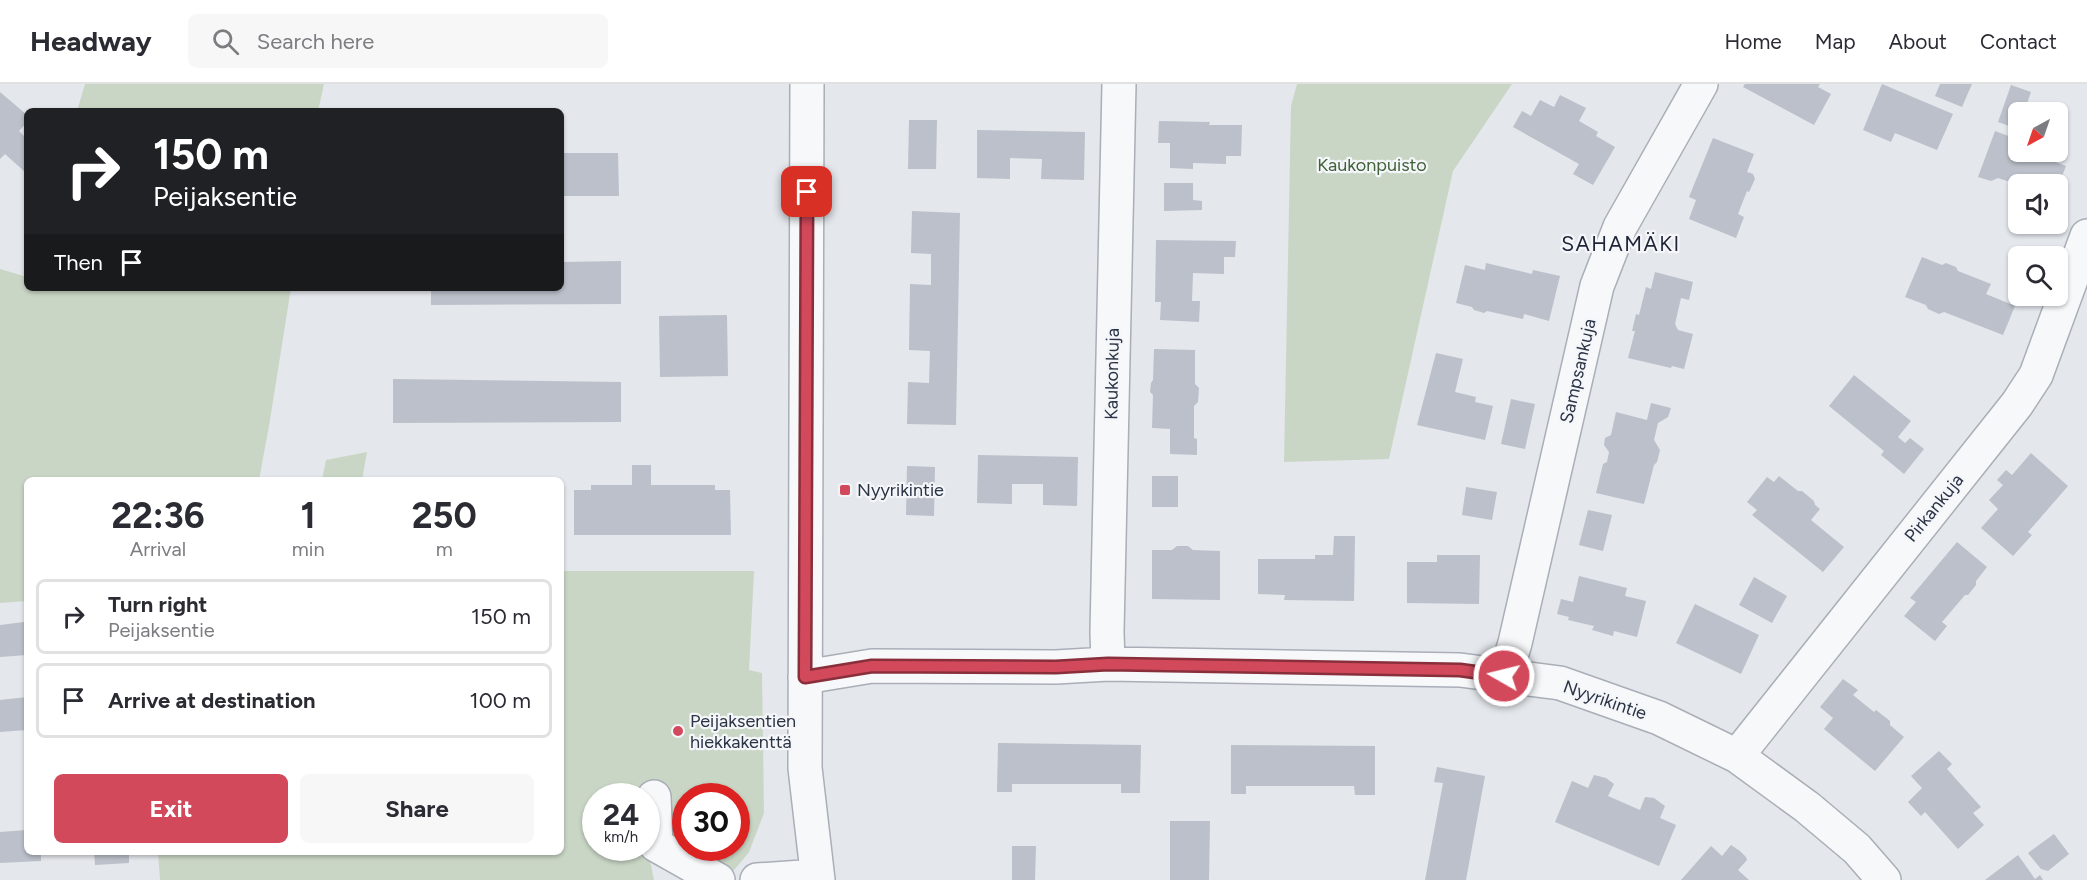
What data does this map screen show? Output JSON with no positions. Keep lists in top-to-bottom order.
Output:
{
  "streets": {
    "street": [
      "Sampsankuja",
      "Kaukonkuja",
      "Pirkankuja",
      "Nyyrikintie"
    ]
  },
  "crossings": [
    ["Sampsankuja", "Nyyrikintie"],
    ["Kaukonkuja", "Nyyrikintie"],
    ["Pirkankuja", "Nyyrikintie"]
  ],
  "districts": ["SAHAMÄKI"],
  "parks": ["Kaukonpuisto"],
  "places": {
    "transit": ["Nyyrikintie"],
    "other": ["Peijaksentien hiekkakenttä"]
  },
  "north": "bottom left",
  "page": {
    "header": "Headway",
    "search": "Search here",
    "nav": [
      "Home",
      "Map",
      "About",
      "Contact"
    ],
    "turn": ["150 m", "Peijaksentie"],
    "then": "Then",
    "eta": [
      "22:36",
      "Arrival",
      "1",
      "min",
      "250",
      "m"
    ],
    "list": [
      {
        "name": "Turn right",
        "note": "Peijaksentie",
        "value": "150 m"
      },
      {
        "name": "Arrive at destination",
        "value": "100 m"
      }
    ],
    "buttons": ["Exit", "Share"],
    "speed": "24 km/h",
    "limit": "30"
  }
}
